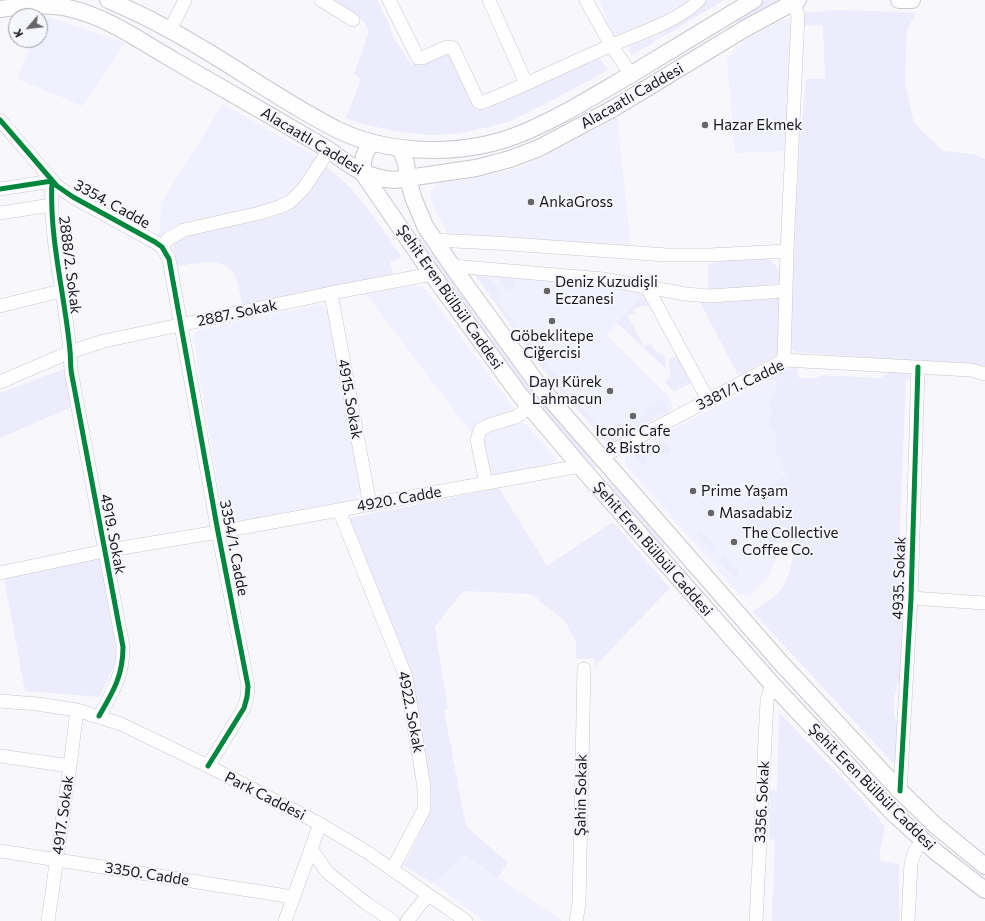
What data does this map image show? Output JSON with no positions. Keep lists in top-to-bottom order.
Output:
{
  "streets": {
    "main road": ["Alacaatlı Caddesi", "Şehit Eren Bülbül Caddesi"],
    "street": [
      "3354. Cadde",
      "2888/2. Sokak",
      "2887. Sokak",
      "3381/1. Cadde",
      "4915. Sokak",
      "4920. Cadde",
      "4919. Sokak",
      "3354/1. Cadde",
      "4935. Sokak",
      "4922. Sokak",
      "Şahin Sokak",
      "Park Caddesi",
      "3356. Sokak",
      "4917. Sokak",
      "3350. Cadde"
    ]
  },
  "crossings": [
    ["Alacaatlı Caddesi", "Şehit Eren Bülbül Caddesi"],
    ["3354. Cadde", "2888/2. Sokak"],
    ["2888/2. Sokak", "2887. Sokak"],
    ["2888/2. Sokak", "4919. Sokak"],
    ["Şehit Eren Bülbül Caddesi", "2887. Sokak"],
    ["Şehit Eren Bülbül Caddesi", "3381/1. Cadde"],
    ["Şehit Eren Bülbül Caddesi", "4920. Cadde"],
    ["Şehit Eren Bülbül Caddesi", "4935. Sokak"],
    ["Şehit Eren Bülbül Caddesi", "3356. Sokak"],
    ["2887. Sokak", "4915. Sokak"],
    ["2887. Sokak", "4919. Sokak"],
    ["2887. Sokak", "3354/1. Cadde"],
    ["3381/1. Cadde", "4935. Sokak"],
    ["4915. Sokak", "4920. Cadde"],
    ["4920. Cadde", "4919. Sokak"],
    ["4920. Cadde", "3354/1. Cadde"],
    ["4920. Cadde", "4922. Sokak"],
    ["4919. Sokak", "Park Caddesi"],
    ["3354/1. Cadde", "Park Caddesi"],
    ["4922. Sokak", "Park Caddesi"],
    ["Park Caddesi", "4917. Sokak"],
    ["4917. Sokak", "3350. Cadde"]
  ],
  "places": [
    "Hazar Ekmek",
    "AnkaGross",
    "Deniz Kuzudişli Eczanesi",
    "Göbeklitepe Ciğercisi",
    "Dayı Kürek Lahmacun",
    "Iconic Cafe & Bistro",
    "Prime Yaşam",
    "Masadabiz",
    "The Collective Coffee Co."
  ],
  "north": "bottom left"
}
